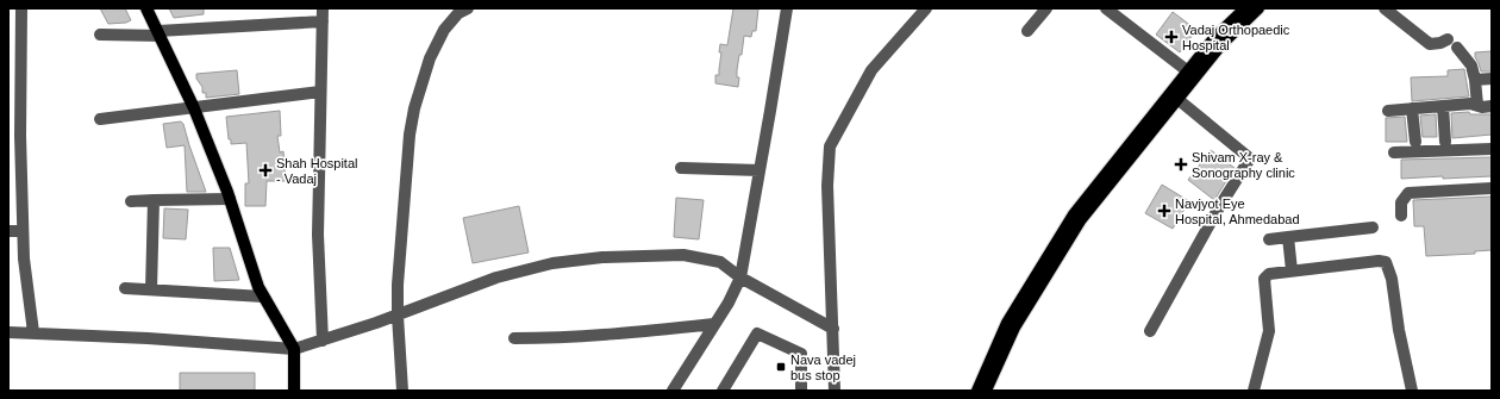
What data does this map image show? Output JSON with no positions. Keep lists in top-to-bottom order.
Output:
{
  "places": {
    "health": [
      "Vadaj Orthopaedic Hospital",
      "Shivam X-ray & Sonography clinic",
      "Shah Hospital - Vadaj",
      "Navjyot Eye Hospital, Ahmedabad"
    ],
    "transit": ["Nava vadej bus stop"]
  }
}
